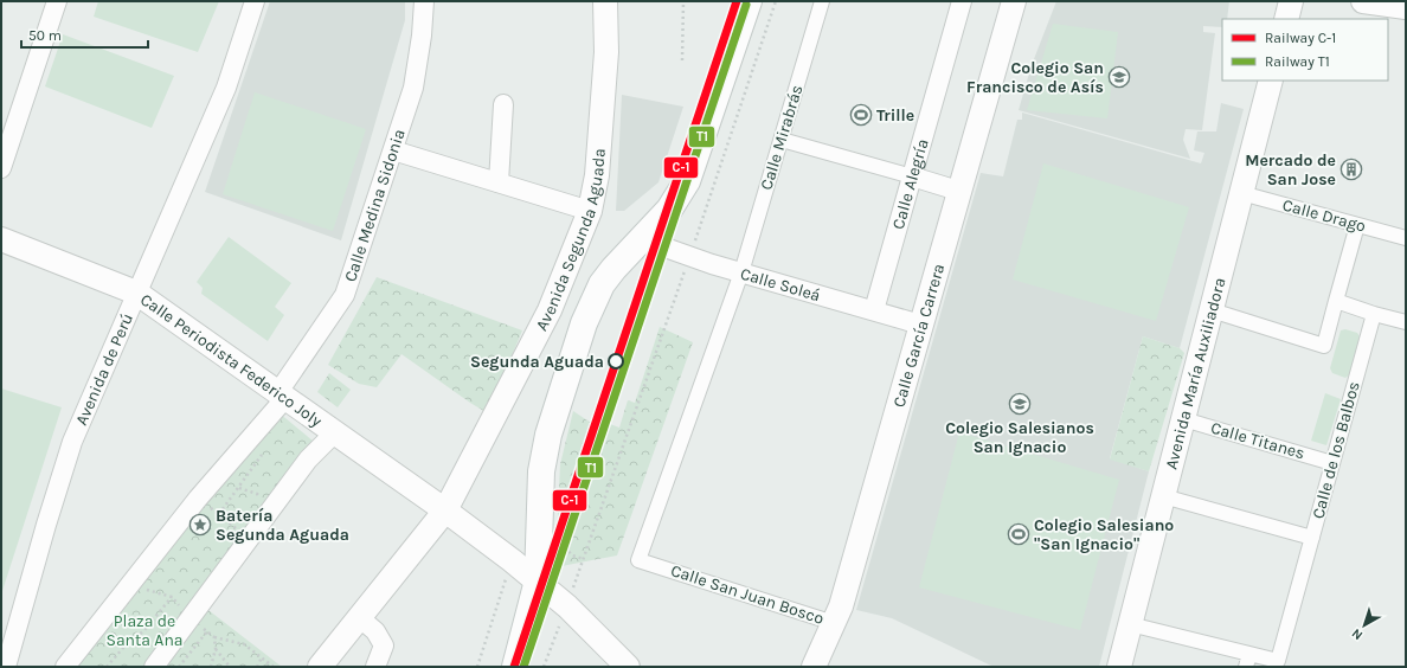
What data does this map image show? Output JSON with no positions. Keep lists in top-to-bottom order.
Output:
{
  "streets": {
    "street": [
      "Calle Mirabrás",
      "Calle Alegría",
      "Calle Medina Sidonia",
      "Calle Drago",
      "Avenida Segunda Aguada",
      "Calle Soleá",
      "Calle García Carrera",
      "Calle Periodista Federico Joly",
      "Avenida de Perú",
      "Avenida María Auxiliadora",
      "Calle Titanes",
      "Calle de los Balbos",
      "Calle San Juan Bosco"
    ]
  },
  "crossings": [
    ["Calle Mirabrás", "Calle Soleá"],
    ["Calle Mirabrás", "Calle San Juan Bosco"],
    ["Calle Alegría", "Calle Soleá"],
    ["Calle Medina Sidonia", "Calle Periodista Federico Joly"],
    ["Calle Drago", "Avenida María Auxiliadora"],
    ["Avenida Segunda Aguada", "Calle Periodista Federico Joly"],
    ["Calle Soleá", "Calle García Carrera"],
    ["Calle García Carrera", "Calle San Juan Bosco"],
    ["Calle Periodista Federico Joly", "Avenida de Perú"],
    ["Avenida María Auxiliadora", "Calle Titanes"],
    ["Calle Titanes", "Calle de los Balbos"]
  ],
  "parks": ["Plaza de Santa Ana"],
  "places": {
    "school or university": ["Colegio San Francisco de Asís", "Colegio Salesianos San Ignacio"],
    "sports": ["Trille", "Colegio Salesiano \"San Ignacio\""],
    "building": ["Mercado de San Jose"],
    "other": ["Segunda Aguada"],
    "place": ["Batería Segunda Aguada"]
  },
  "lines": ["rail line C-1", "rail line T1"],
  "legend": ["Railway C-1", "Railway T1"],
  "scale_bar": "50 m",
  "north": "bottom left"
}
